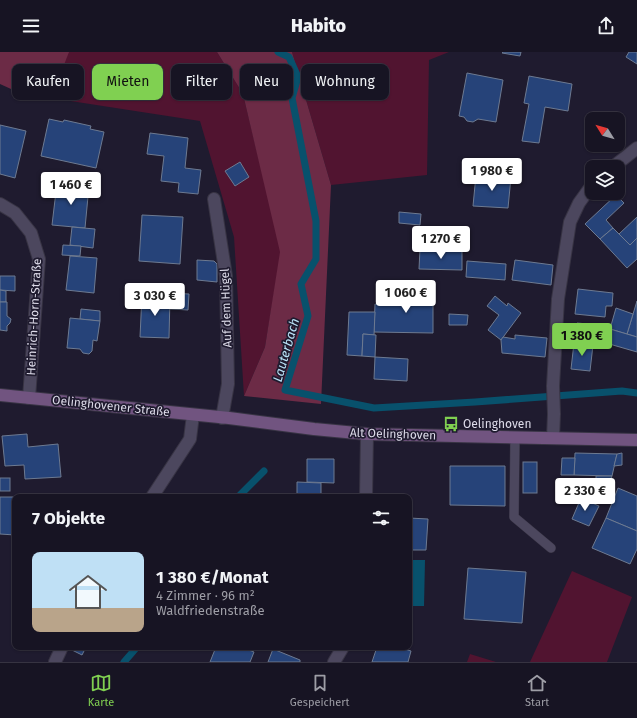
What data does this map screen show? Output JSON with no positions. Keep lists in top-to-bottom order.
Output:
{
  "streets": {
    "main road": ["Oelinghovener Straße", "Alt Oelinghoven"],
    "street": ["Auf dem Hügel", "Heinrich-Horn-Straße"]
  },
  "crossings": [
    ["Auf dem Hügel", "Oelinghovener Straße"],
    ["Auf dem Hügel", "Alt Oelinghoven"],
    ["Heinrich-Horn-Straße", "Oelinghovener Straße"],
    ["Oelinghovener Straße", "Alt Oelinghoven"]
  ],
  "water": ["Lauterbach"],
  "places": {
    "bus stop": ["Oelinghoven"]
  },
  "north": "top left",
  "page": {
    "header": "Habito",
    "chip": [
      "Kaufen",
      "Mieten",
      "Filter",
      "Neu",
      "Wohnung"
    ],
    "price": [
      "1 980 €",
      "1 460 €",
      "1 270 €",
      "1 060 €",
      "3 030 €",
      "1 380 €",
      "2 330 €"
    ],
    "heading": "7 Objekte",
    "list": [
      {
        "name": "1 380 €/Monat",
        "note": "4 Zimmer · 96 m² · Waldfriedenstraße"
      }
    ],
    "tabs": ["Karte", "Gespeichert", "Start"]
  }
}
